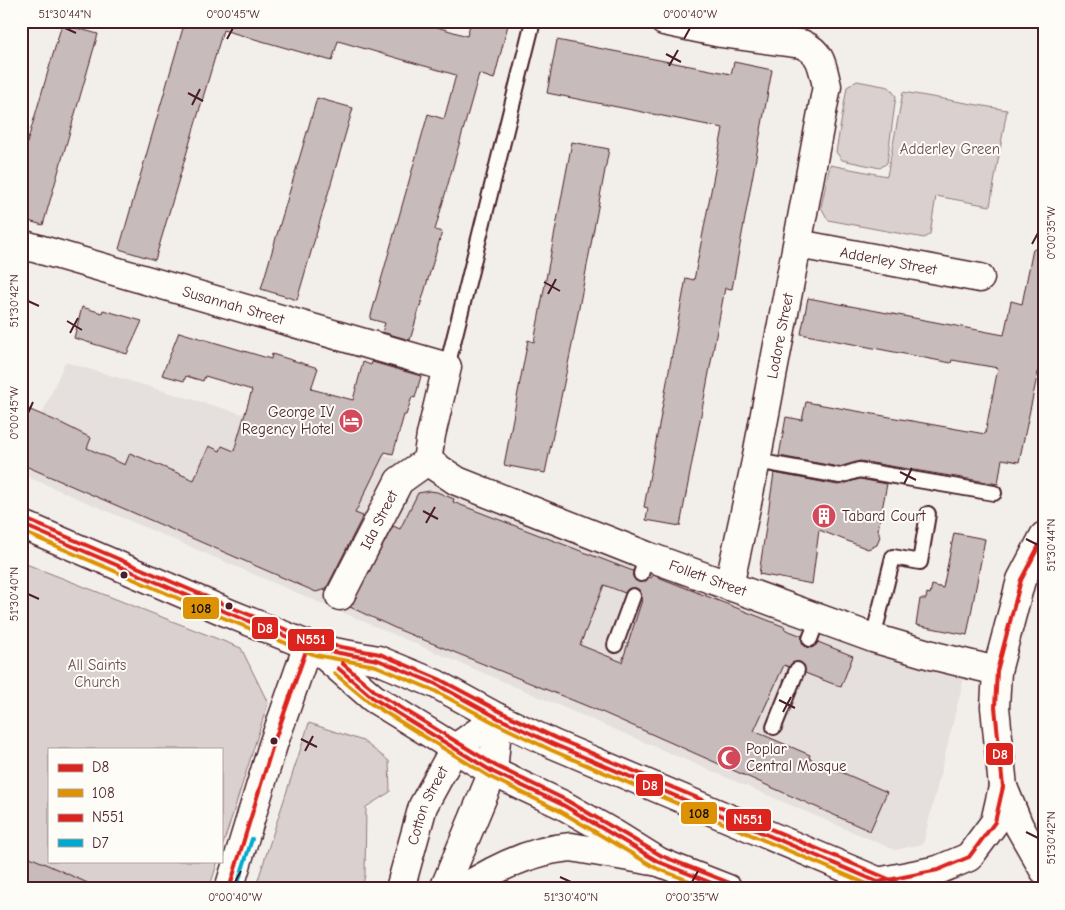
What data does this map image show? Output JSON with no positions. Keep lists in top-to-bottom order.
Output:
{
  "streets": {
    "main road": [
      "Adderley Street",
      "Susannah Street",
      "Lodore Street",
      "Ida Street",
      "Follett Street",
      "Cotton Street"
    ]
  },
  "crossings": [
    ["Adderley Street", "Lodore Street"],
    ["Lodore Street", "Follett Street"],
    ["Ida Street", "Follett Street"]
  ],
  "parks": ["Adderley Green", "All Saints Church"],
  "places": {
    "hotel": ["George IV Regency Hotel"],
    "building": ["Tabard Court"],
    "mosque": ["Poplar Central Mosque"]
  },
  "lines": [
    "transit line N551",
    "transit line D8",
    "transit line 108",
    "transit line D7"
  ],
  "legend": [
    "D8",
    "108",
    "N551",
    "D7"
  ],
  "coordinates": [
    "51°30'44\"N",
    "0°00'45\"W",
    "0°00'40\"W",
    "0°00'35\"W",
    "51°30'42\"N",
    "51°30'40\"N"
  ]
}
